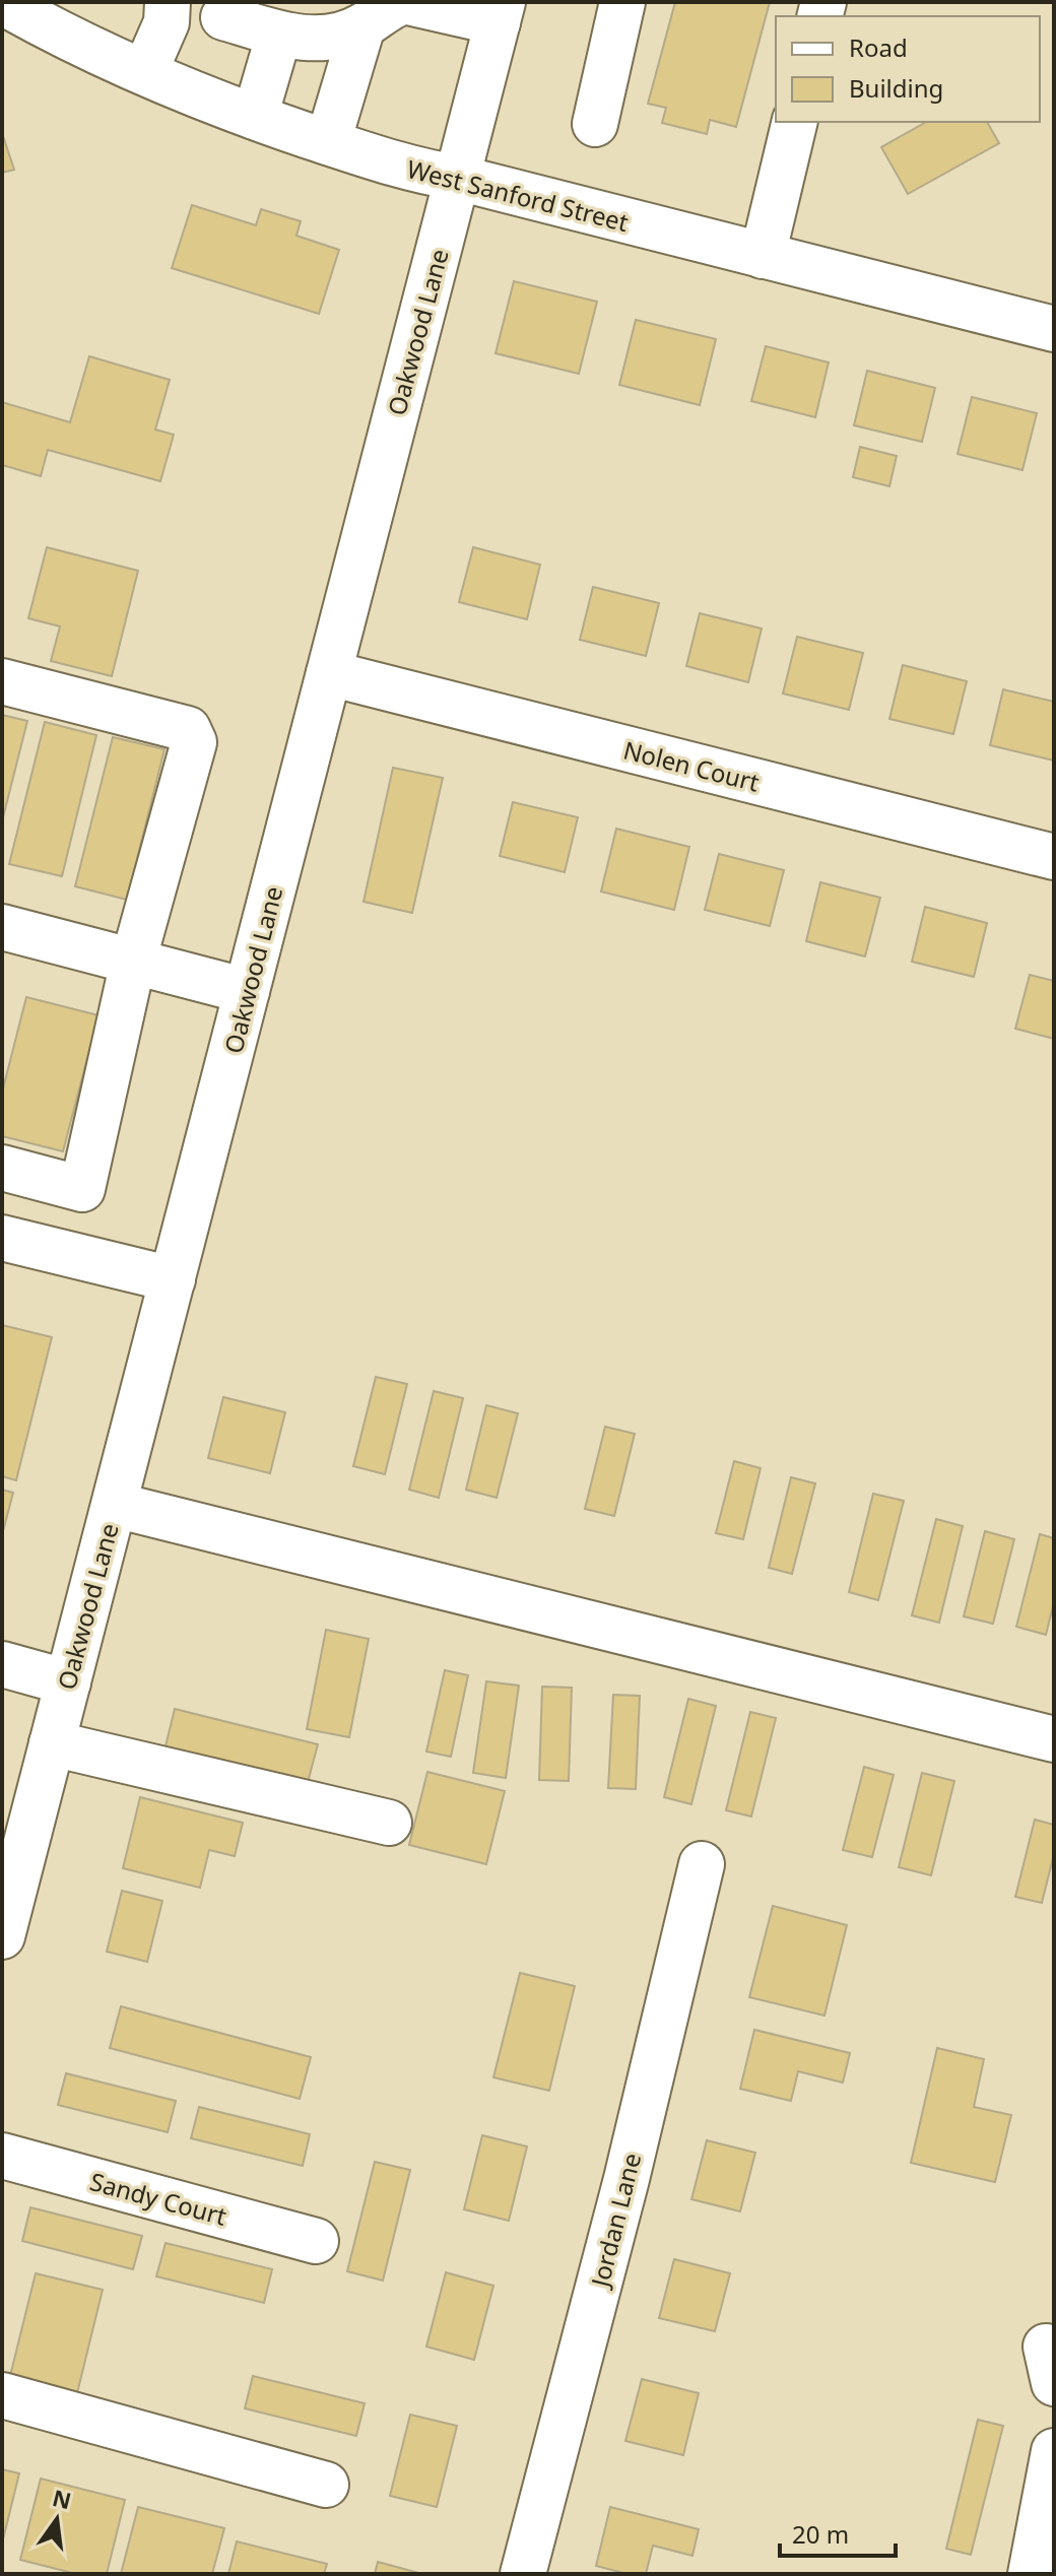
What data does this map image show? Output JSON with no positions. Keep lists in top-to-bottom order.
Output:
{
  "streets": {
    "street": [
      "West Sanford Street",
      "Oakwood Lane",
      "Nolen Court",
      "Sandy Court",
      "Jordan Lane"
    ]
  },
  "crossings": [
    ["West Sanford Street", "Oakwood Lane"],
    ["Oakwood Lane", "Nolen Court"]
  ],
  "legend": ["Road", "Building"],
  "scale_bar": "20 m",
  "north": "top"
}
